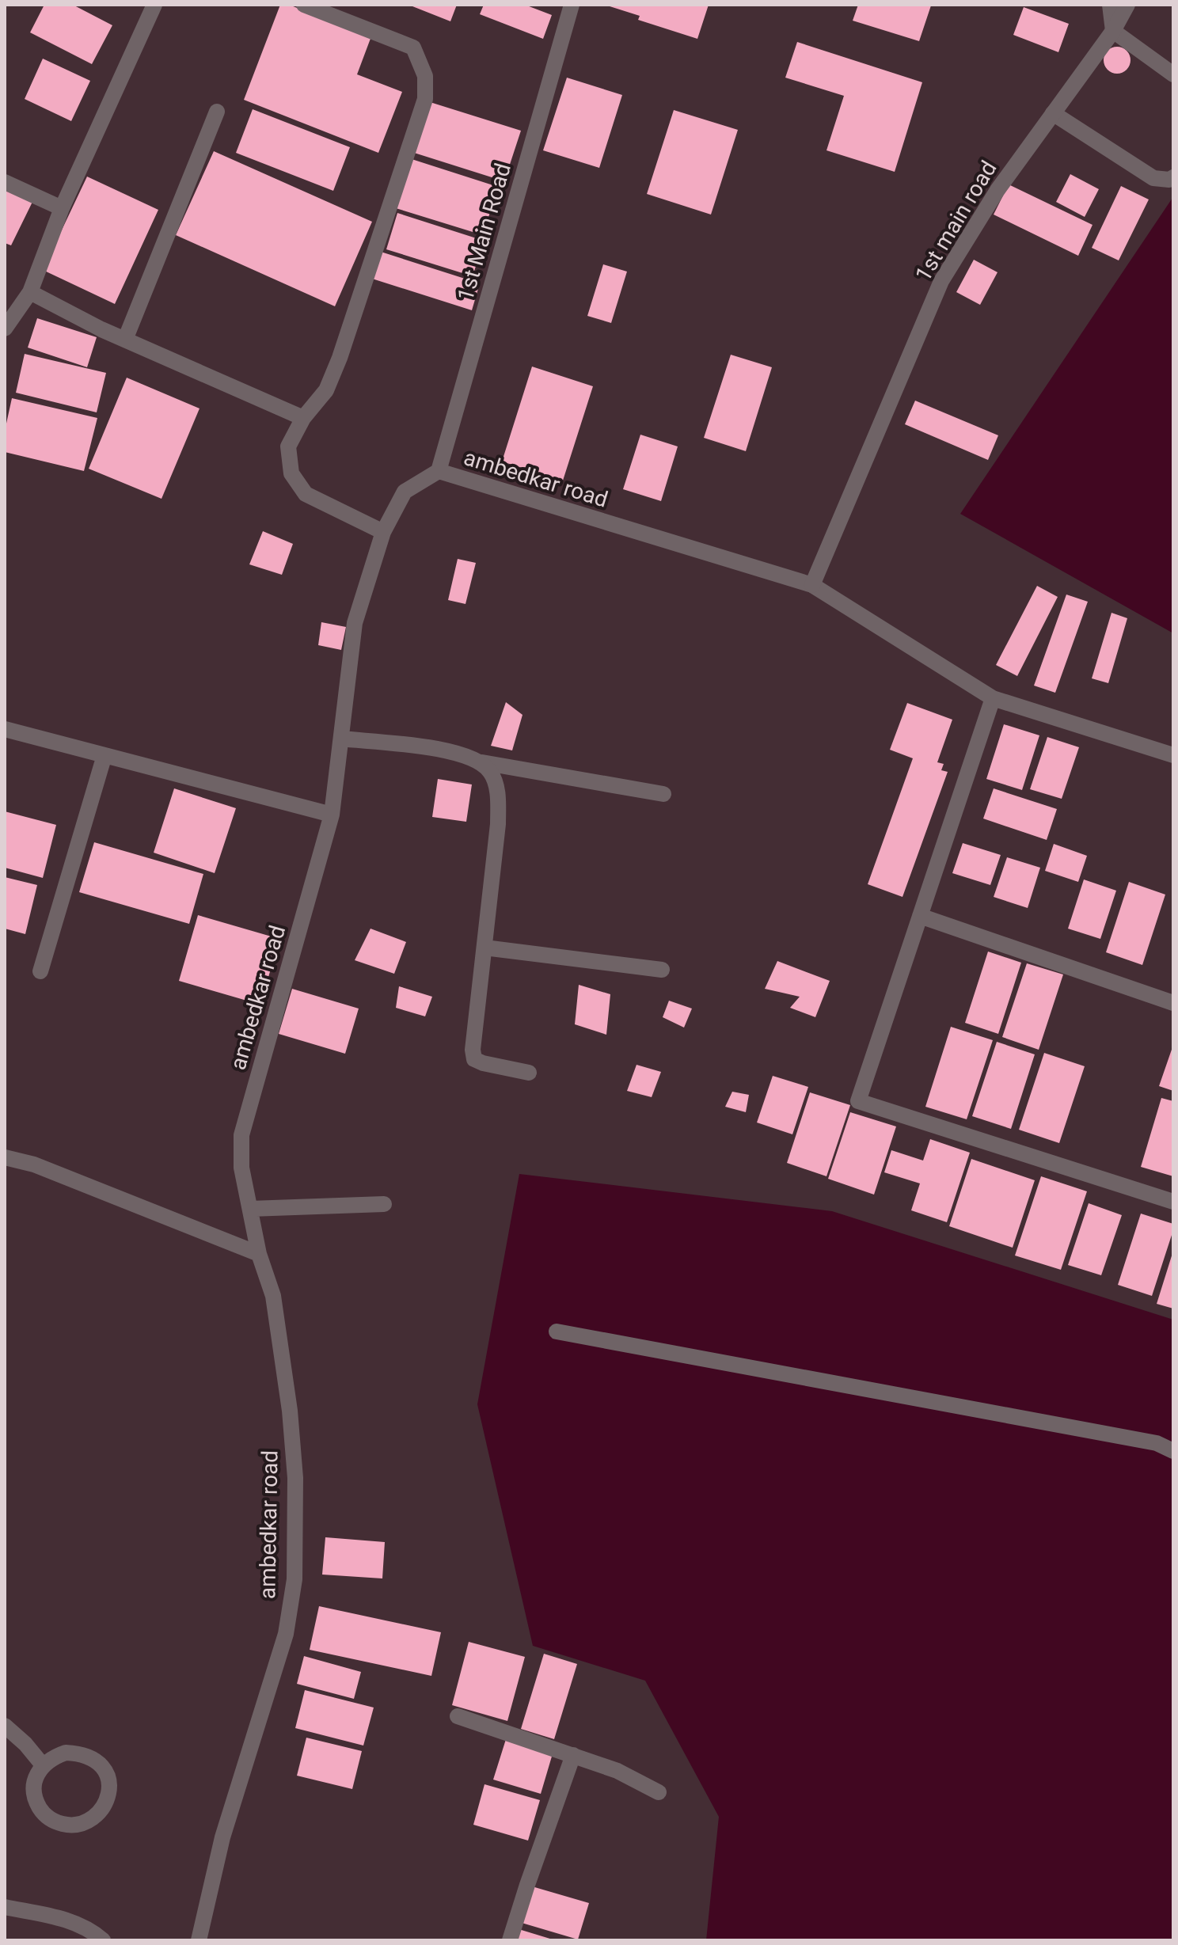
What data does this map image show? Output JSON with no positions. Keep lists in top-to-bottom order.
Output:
{
  "streets": {
    "street": ["1st main road", "1st Main Road", "ambedkar road"]
  },
  "crossings": [
    ["1st main road", "ambedkar road"],
    ["1st Main Road", "ambedkar road"]
  ]
}
